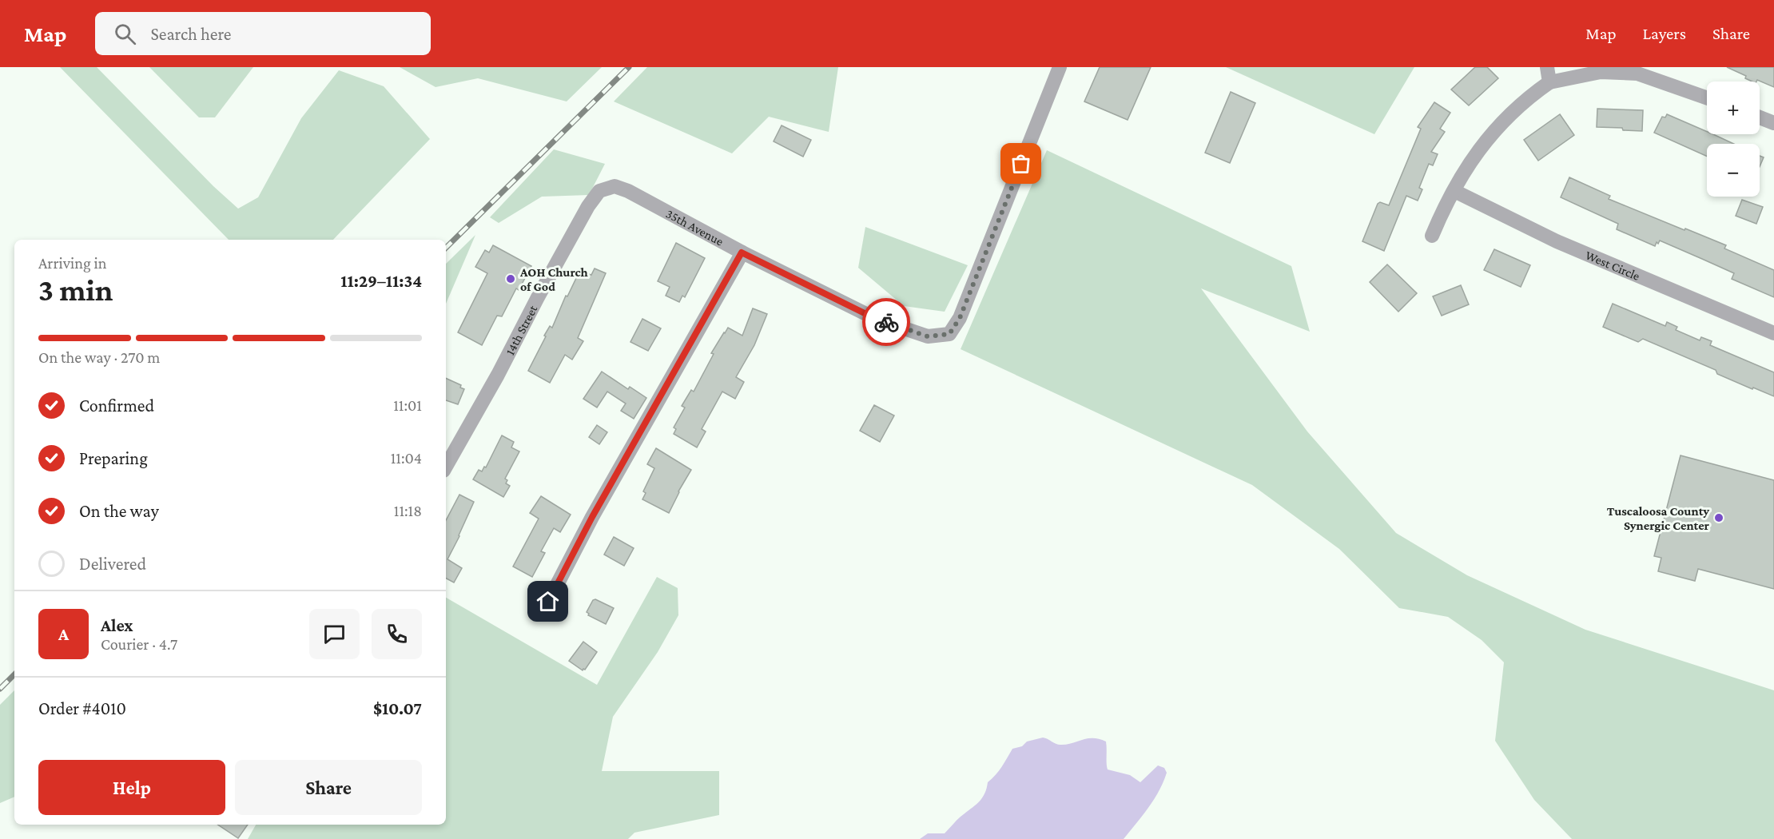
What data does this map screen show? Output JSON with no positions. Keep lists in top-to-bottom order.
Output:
{
  "streets": {
    "street": ["35th Avenue", "West Circle", "14th Street"]
  },
  "crossings": [
    ["35th Avenue", "14th Street"]
  ],
  "places": ["AOH Church of God", "Tuscaloosa County Synergic Center"],
  "page": {
    "header": "Map",
    "search": "Search here",
    "nav": ["Map", "Layers", "Share"],
    "map_buttons": ["+", "−"],
    "heading": ["3 min", "Arriving in", "11:29–11:34"],
    "panel": [
      "Alex",
      "Courier · 4.7",
      "Order #4010",
      "$10.07"
    ],
    "bar": "On the way · 270 m",
    "list": [
      ["Confirmed", "11:01"],
      ["Preparing", "11:04"],
      ["On the way", "11:18"],
      "Delivered"
    ],
    "round": "A",
    "buttons": ["Help", "Share"]
  }
}
